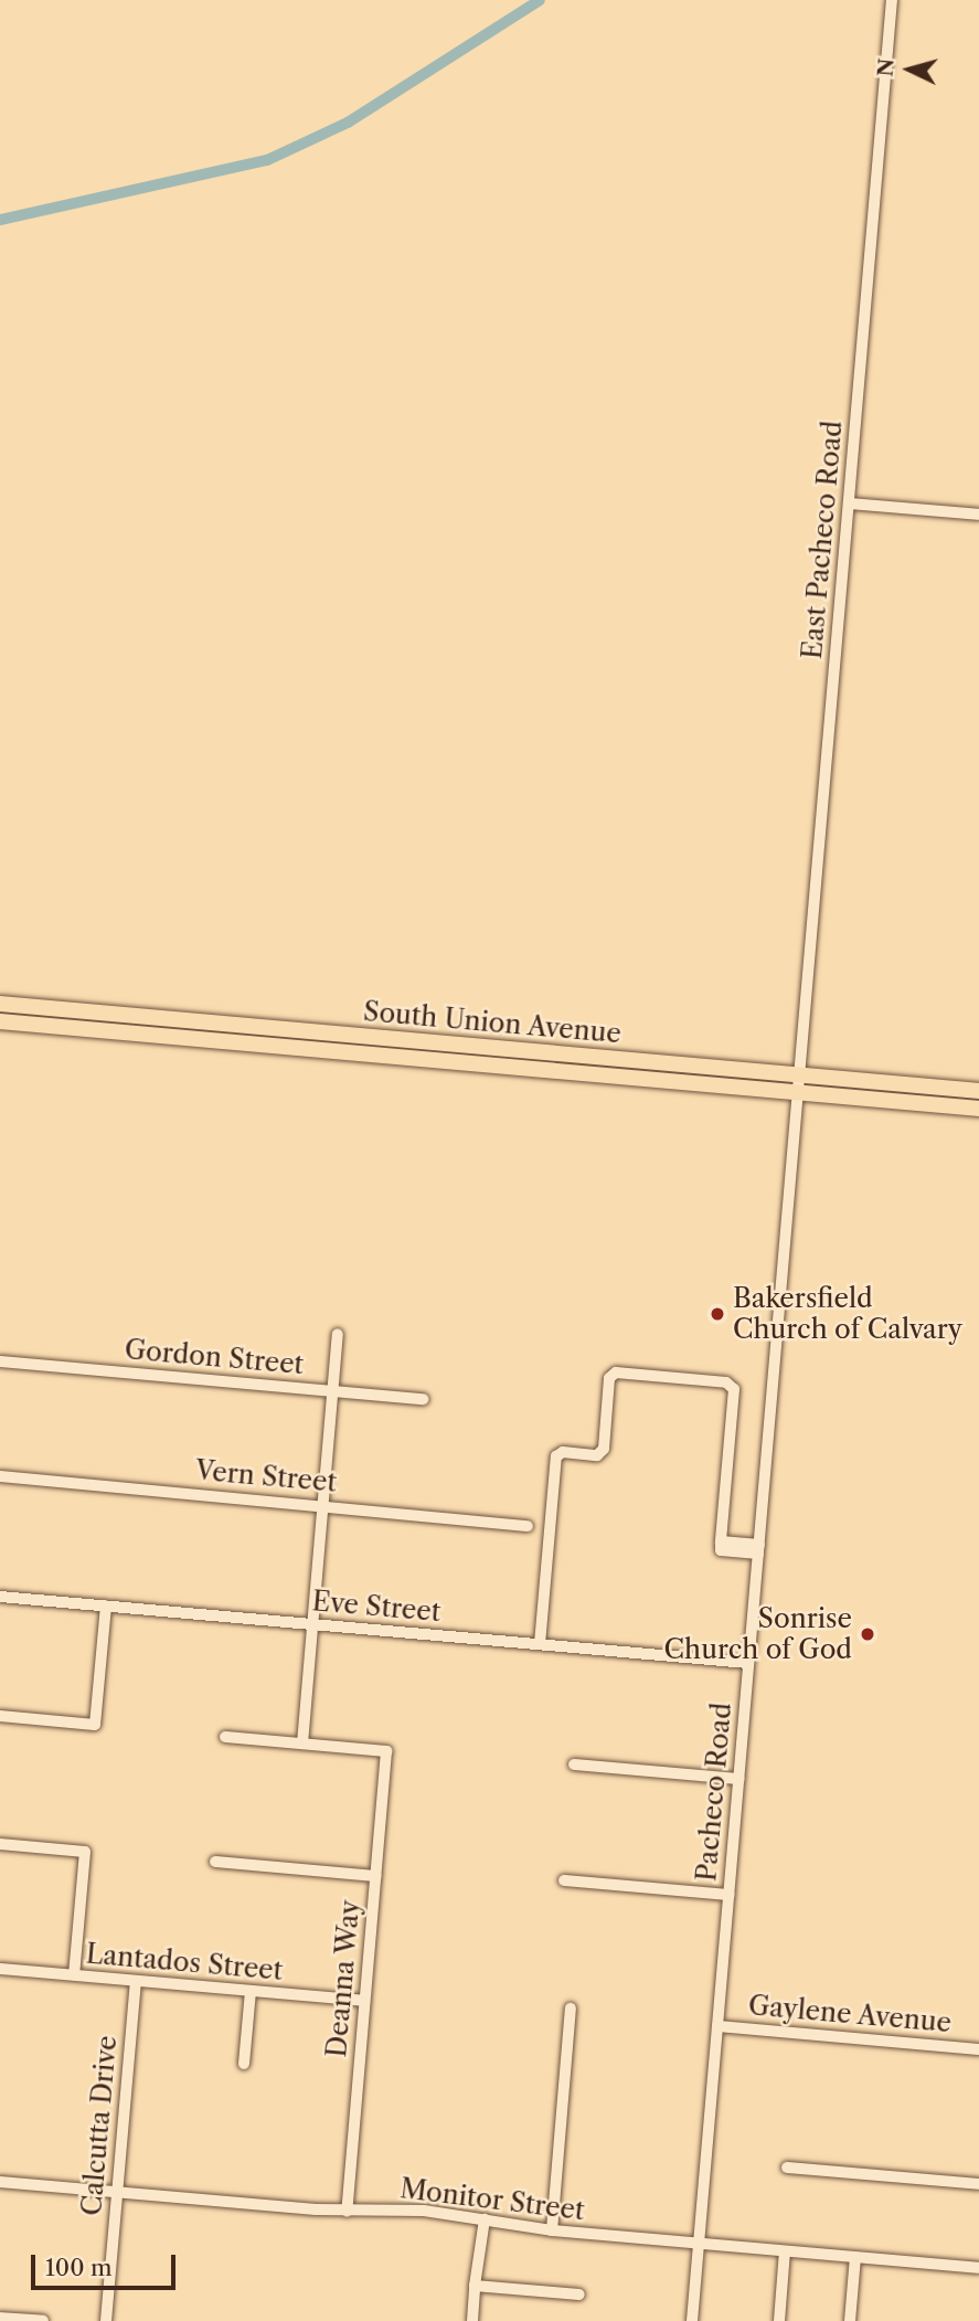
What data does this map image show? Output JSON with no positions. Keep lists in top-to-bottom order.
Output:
{
  "streets": {
    "main road": ["South Union Avenue"],
    "street": [
      "East Pacheco Road",
      "Gordon Street",
      "Vern Street",
      "Eve Street",
      "Pacheco Road",
      "Lantados Street",
      "Deanna Way",
      "Gaylene Avenue",
      "Calcutta Drive",
      "Monitor Street"
    ]
  },
  "crossings": [
    ["East Pacheco Road", "South Union Avenue"],
    ["East Pacheco Road", "Pacheco Road"],
    ["South Union Avenue", "Pacheco Road"],
    ["Eve Street", "Pacheco Road"],
    ["Pacheco Road", "Gaylene Avenue"],
    ["Pacheco Road", "Monitor Street"],
    ["Lantados Street", "Deanna Way"],
    ["Lantados Street", "Calcutta Drive"],
    ["Deanna Way", "Monitor Street"],
    ["Calcutta Drive", "Monitor Street"]
  ],
  "places": ["Bakersfield Church of Calvary", "Sonrise Church of God"],
  "scale_bar": "100 m",
  "north": "left"
}
